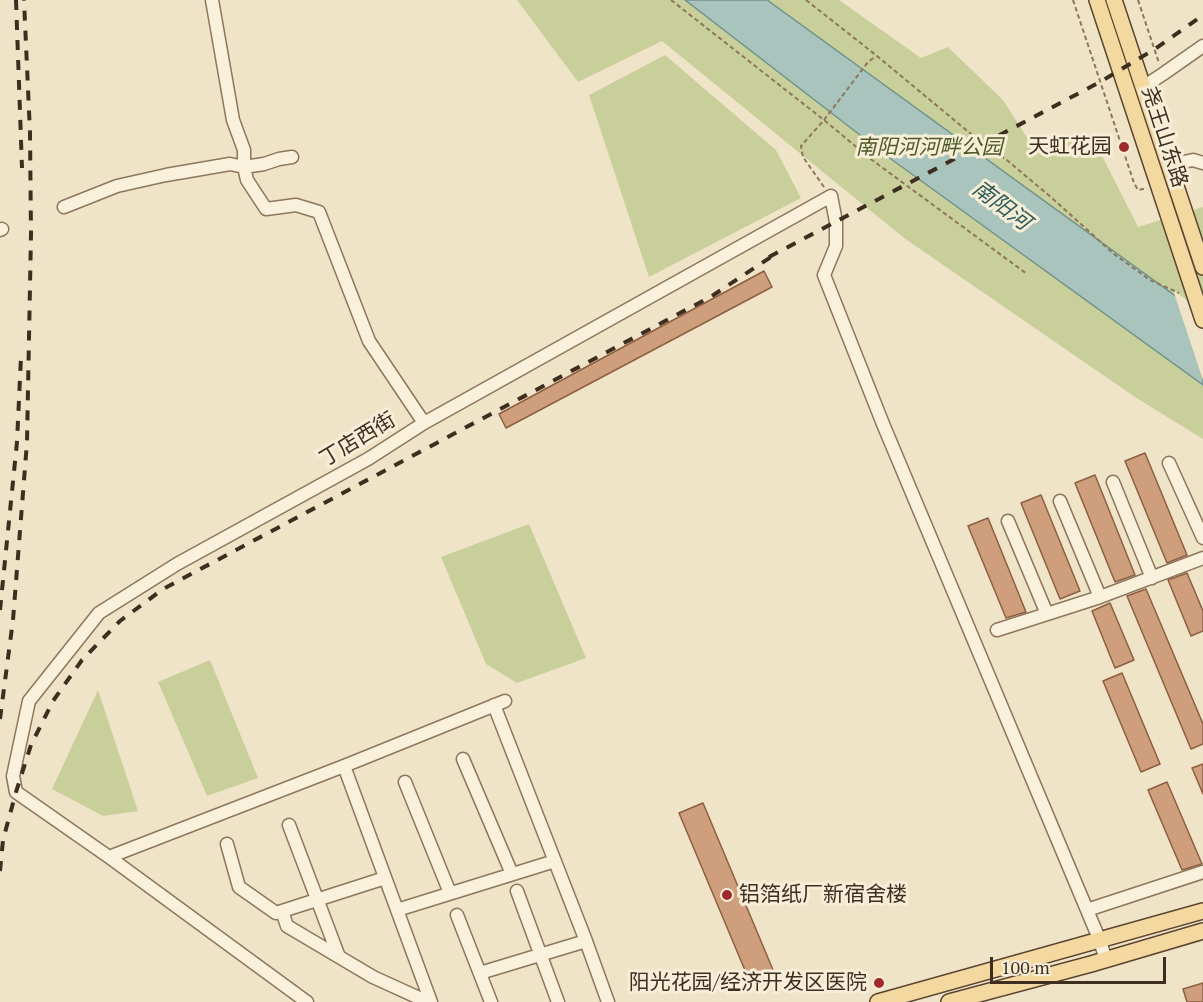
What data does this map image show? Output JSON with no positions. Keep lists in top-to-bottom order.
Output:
{
  "streets": {
    "main road": ["尧王山东路"],
    "street": ["丁店西街"]
  },
  "water": ["南阳河"],
  "parks": ["南阳河河畔公园"],
  "places": ["天虹花园", "铝箔纸厂新宿舍楼", "阳光花园/经济开发区医院"],
  "scale_bar": "100 m"
}
